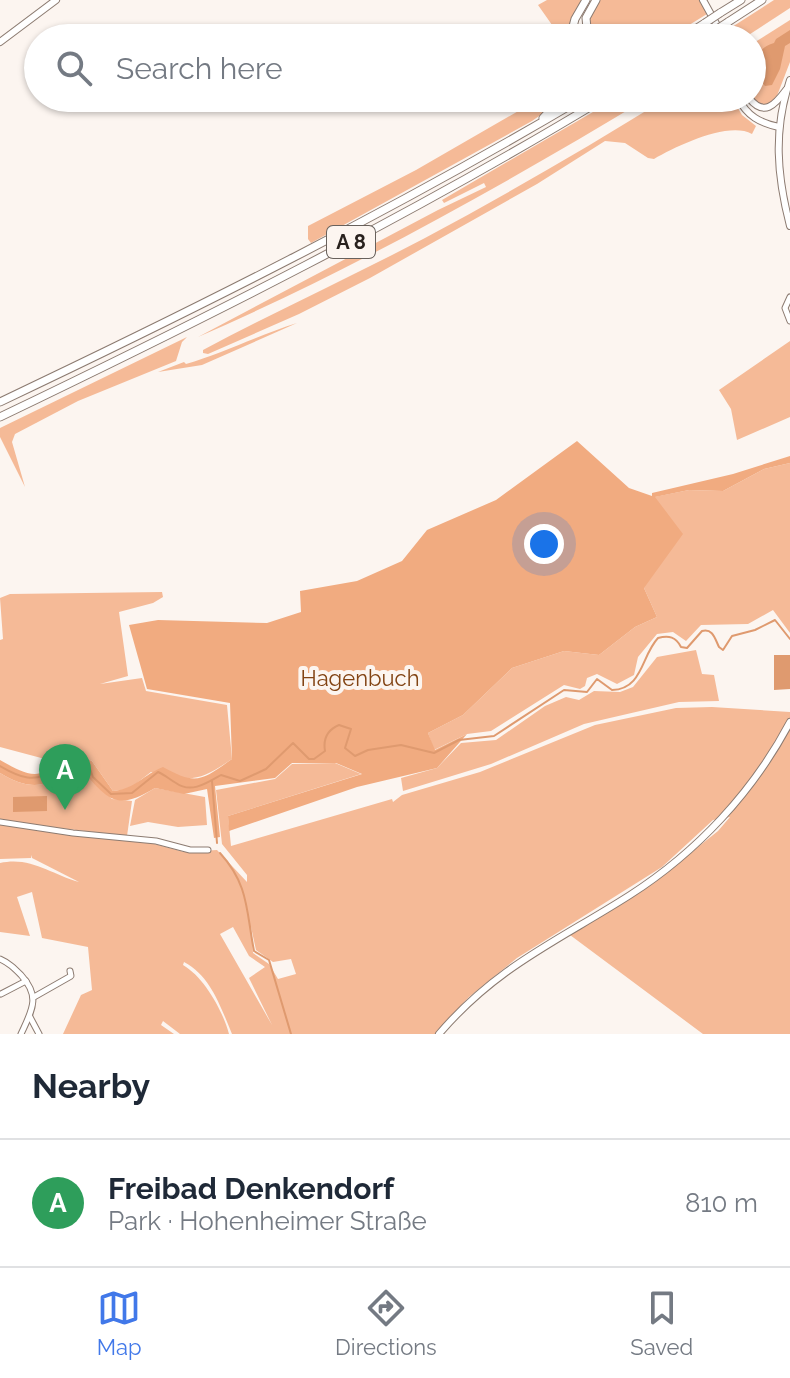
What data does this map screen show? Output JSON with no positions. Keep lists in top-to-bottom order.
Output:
{
  "streets": {
    "highway": ["A 8"]
  },
  "parks": ["Hagenbuch"],
  "page": {
    "search": "Search here",
    "pins": "A",
    "heading": "Nearby",
    "list": [
      {
        "mark": "A",
        "name": "Freibad Denkendorf",
        "note": "Park · Hohenheimer Straße",
        "value": "810 m"
      }
    ],
    "nav": ["Map", "Directions", "Saved"]
  }
}
